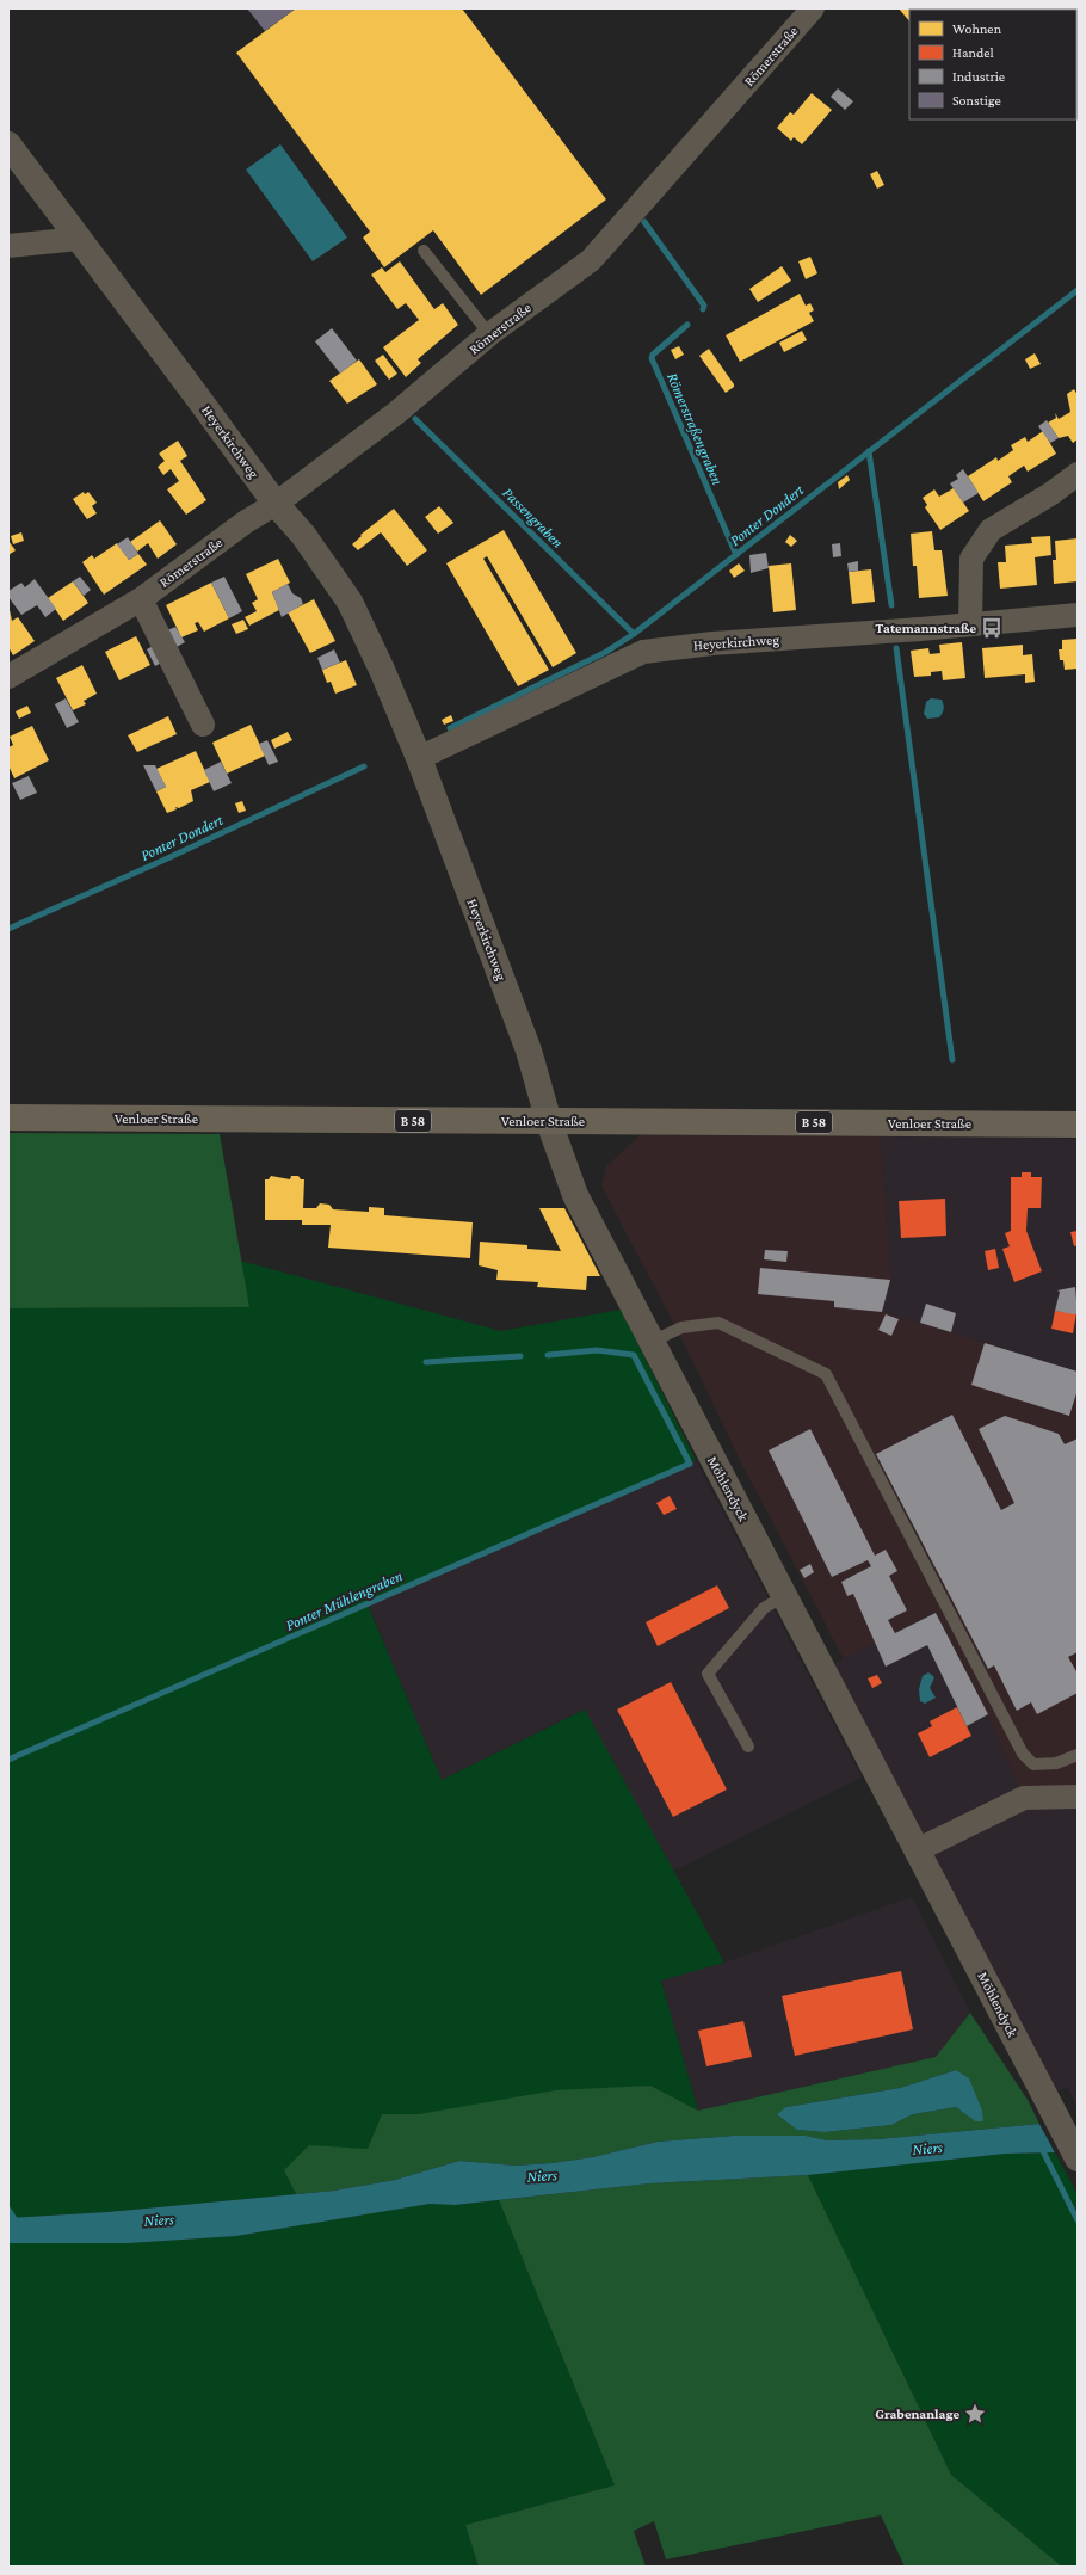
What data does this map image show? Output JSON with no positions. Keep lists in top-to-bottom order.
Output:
{
  "streets": {
    "main road": ["Venloer Straße", "B 58"],
    "street": ["Römerstraße", "Heyerkirchweg", "Möhlendyck"]
  },
  "crossings": [
    ["Römerstraße", "Heyerkirchweg"],
    ["Heyerkirchweg", "Venloer Straße"],
    ["Heyerkirchweg", "Möhlendyck"],
    ["Venloer Straße", "Möhlendyck"]
  ],
  "water": [
    "Römerstraßengraben",
    "Ponter Dondert",
    "Passengraben",
    "Ponter Mühlengraben",
    "Niers"
  ],
  "places": {
    "bus stop": ["Tatemannstraße"],
    "place": ["Grabenanlage"]
  },
  "legend": [
    "Wohnen",
    "Handel",
    "Industrie",
    "Sonstige"
  ]
}
